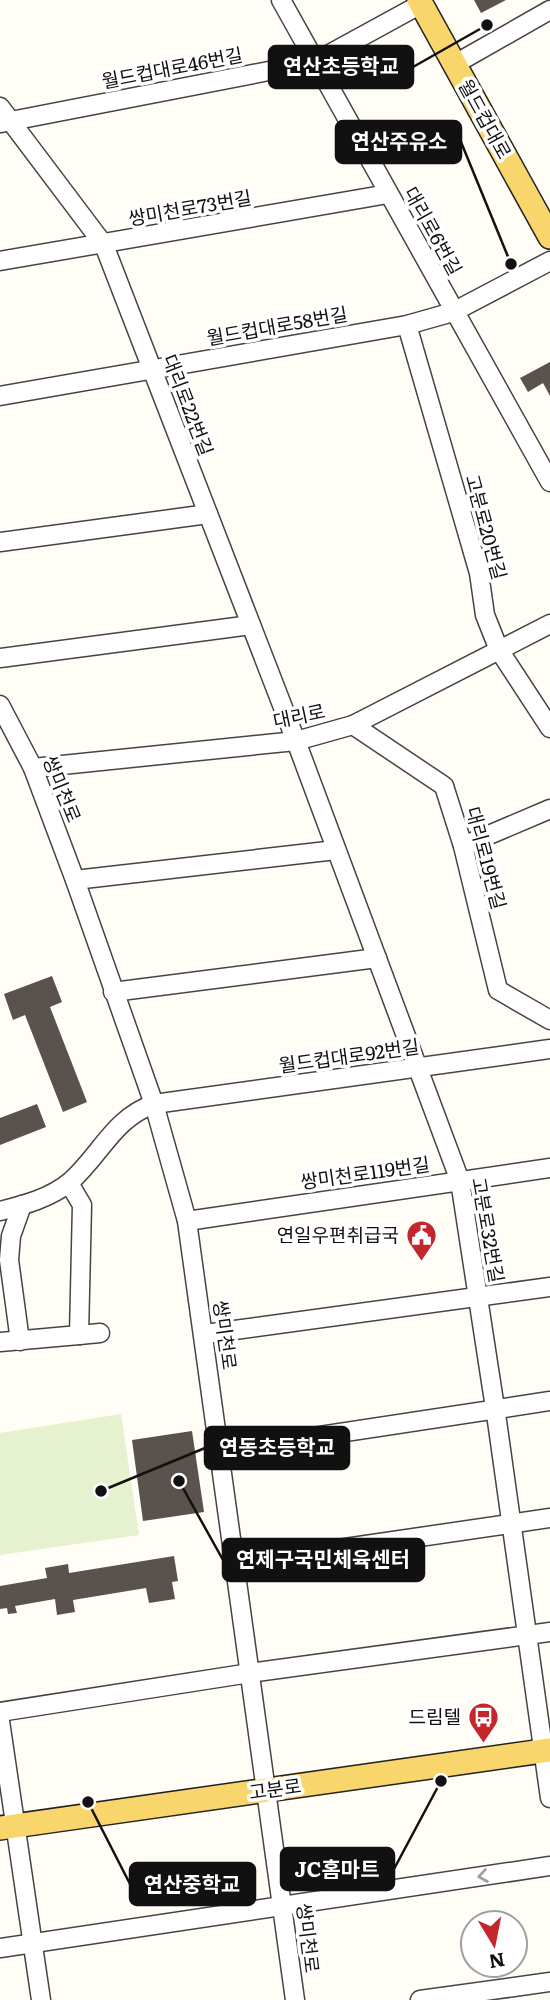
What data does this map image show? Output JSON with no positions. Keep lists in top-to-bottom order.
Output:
{
  "streets": {
    "main road": ["월드컵대로", "고분로"],
    "street": [
      "월드컵대로46번길",
      "쌍미천로73번길",
      "대리로6번길",
      "월드컵대로58번길",
      "대리로22번길",
      "고분로20번길",
      "대리로",
      "쌍미천로",
      "대리로19번길",
      "월드컵대로92번길",
      "쌍미천로119번길",
      "고분로32번길"
    ]
  },
  "crossings": [
    ["월드컵대로46번길", "월드컵대로"],
    ["월드컵대로46번길", "대리로6번길"],
    ["월드컵대로46번길", "대리로22번길"],
    ["쌍미천로73번길", "대리로6번길"],
    ["쌍미천로73번길", "대리로22번길"],
    ["대리로6번길", "월드컵대로58번길"],
    ["월드컵대로58번길", "대리로22번길"],
    ["월드컵대로58번길", "고분로20번길"],
    ["대리로22번길", "대리로"],
    ["대리로22번길", "고분로32번길"],
    ["고분로20번길", "대리로"],
    ["대리로", "쌍미천로"],
    ["대리로", "대리로19번길"],
    ["대리로", "고분로32번길"],
    ["쌍미천로", "월드컵대로92번길"],
    ["쌍미천로", "쌍미천로119번길"],
    ["쌍미천로", "고분로"],
    ["월드컵대로92번길", "고분로32번길"],
    ["쌍미천로119번길", "고분로32번길"],
    ["고분로32번길", "고분로"]
  ],
  "places": {
    "other": [
      "연산초등학교",
      "연산주유소",
      "연제구국민체육센터",
      "연동초등학교",
      "JC홈마트",
      "연산중학교"
    ],
    "public building": ["연일우편취급국"],
    "bus stop": ["드림텔"]
  },
  "north": "bottom"
}
